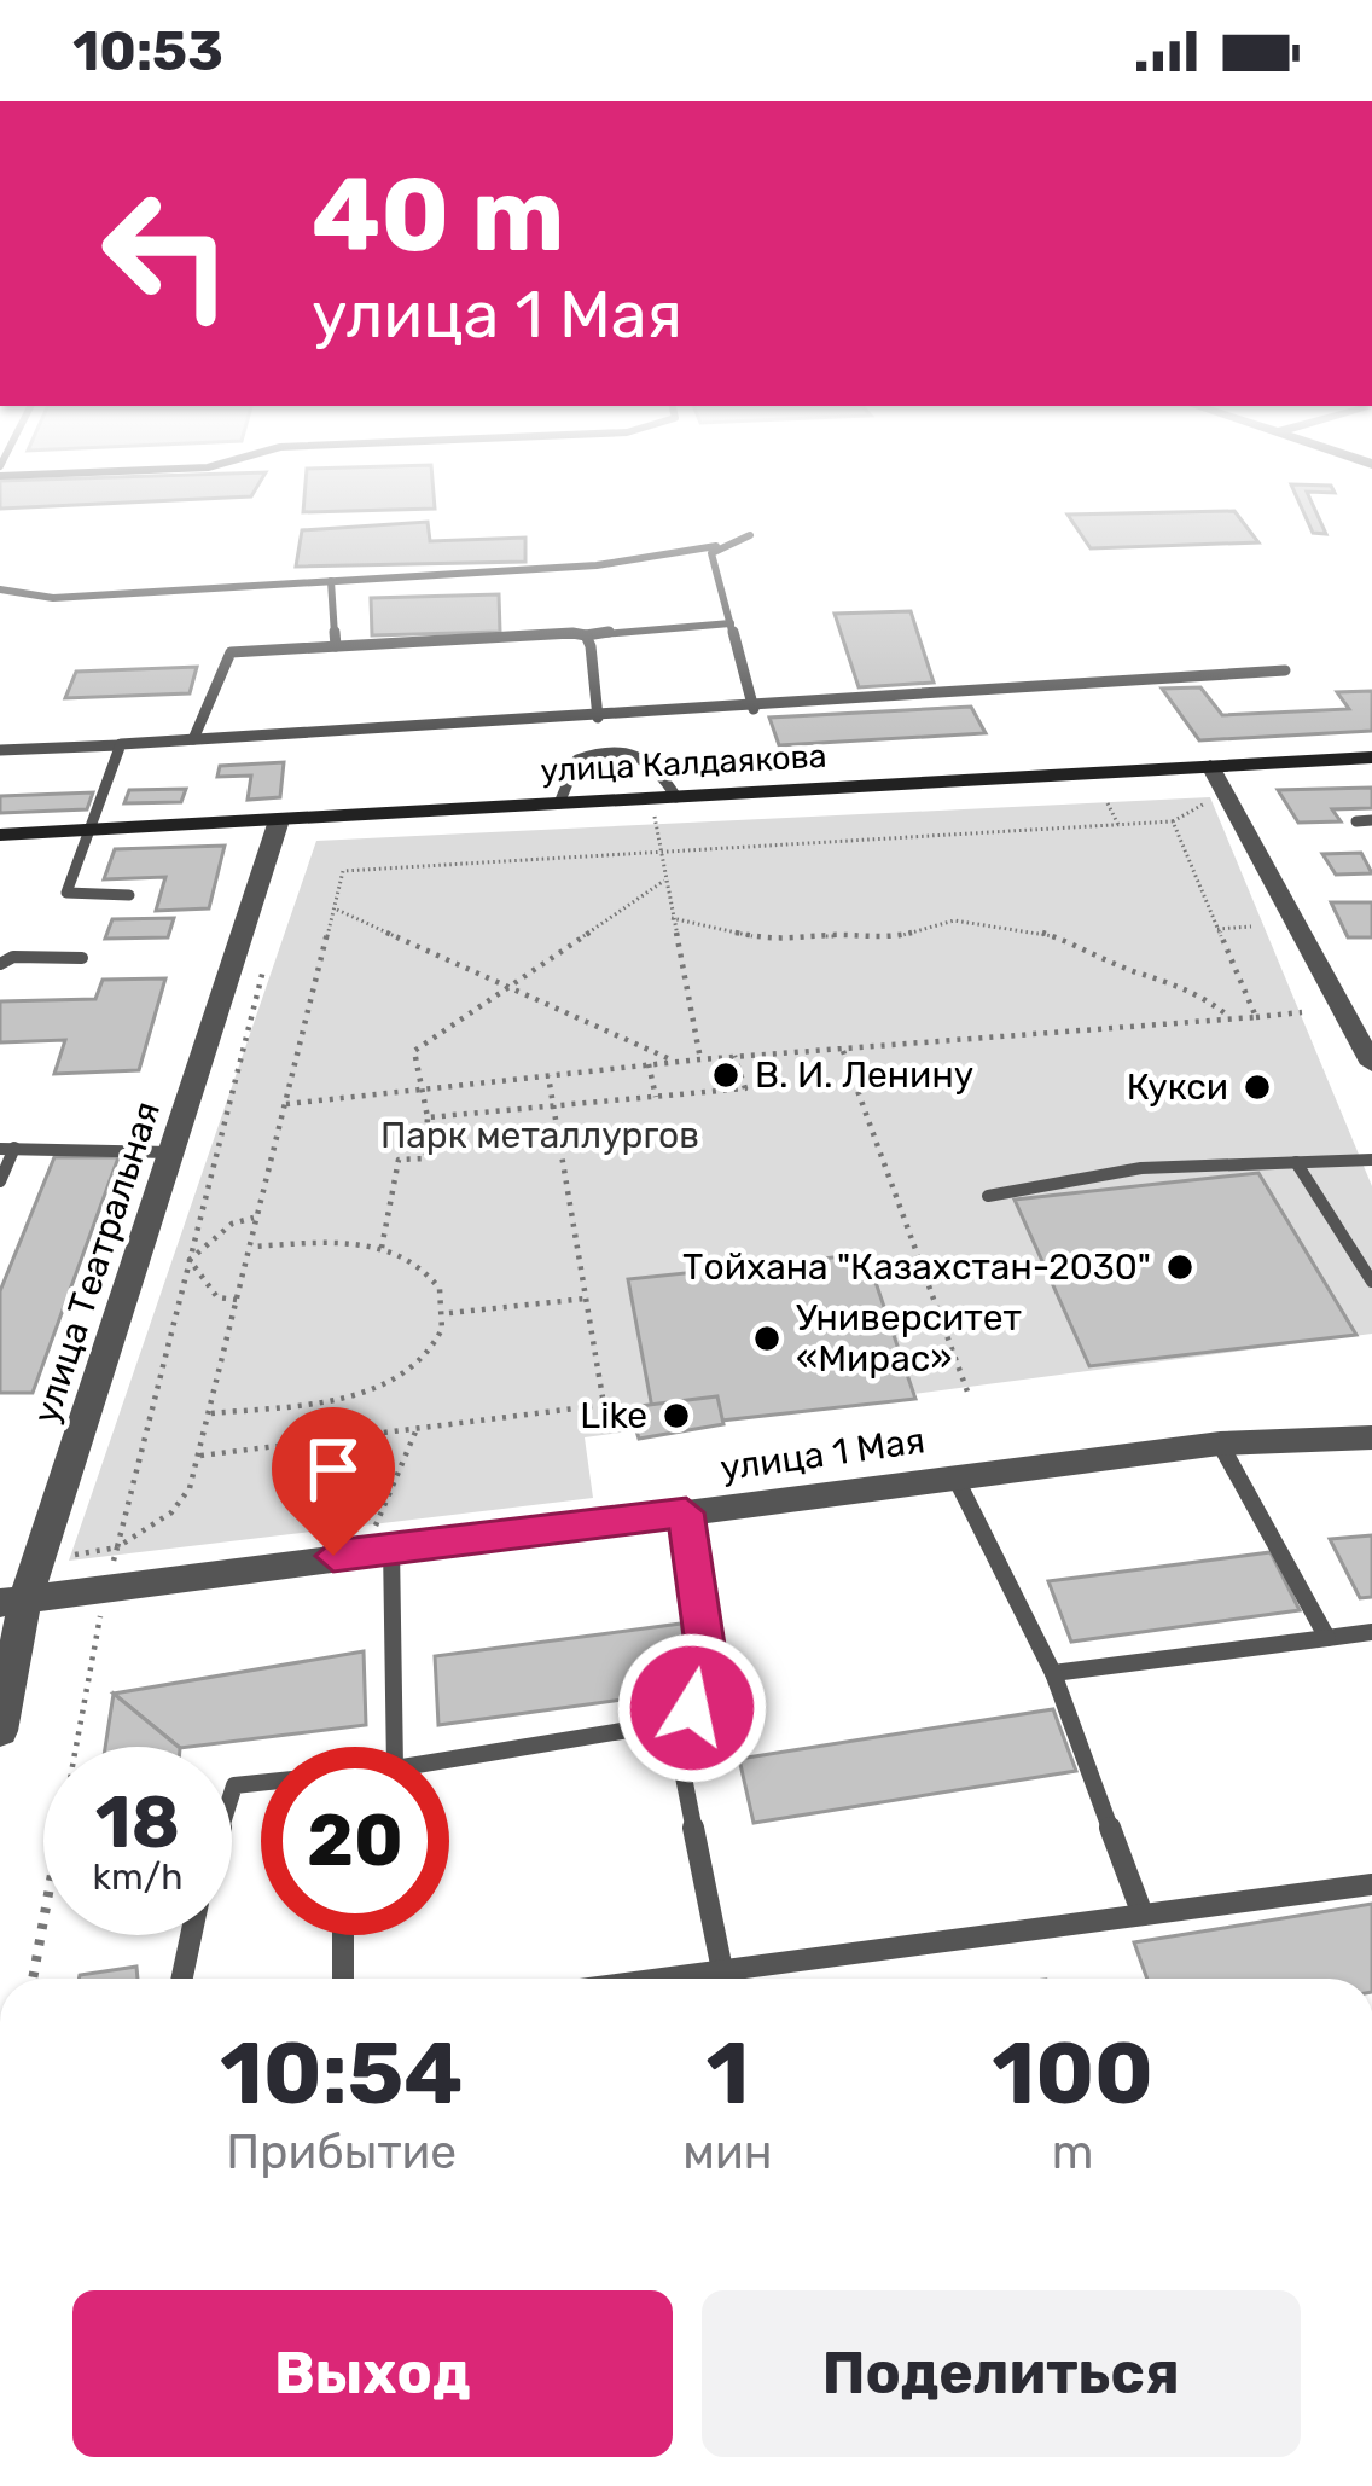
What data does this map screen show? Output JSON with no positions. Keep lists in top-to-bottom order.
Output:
{
  "streets": {
    "street": ["улица Калдаякова", "улица Театральная", "улица 1 Мая"]
  },
  "crossings": [
    ["улица Калдаякова", "улица Театральная"],
    ["улица Театральная", "улица 1 Мая"]
  ],
  "parks": ["Парк металлургов"],
  "places": [
    "В. И. Ленину",
    "Кукси",
    "Тойхана \"Казахстан-2030\"",
    "Университет «Мирас»",
    "Like"
  ],
  "page": {
    "status": "10:53",
    "turn": ["40 m", "улица 1 Мая"],
    "speed": "18 km/h",
    "limit": "20",
    "eta": [
      "10:54",
      "Прибытие",
      "1",
      "мин",
      "100",
      "m"
    ],
    "buttons": ["Выход", "Поделиться"]
  }
}
